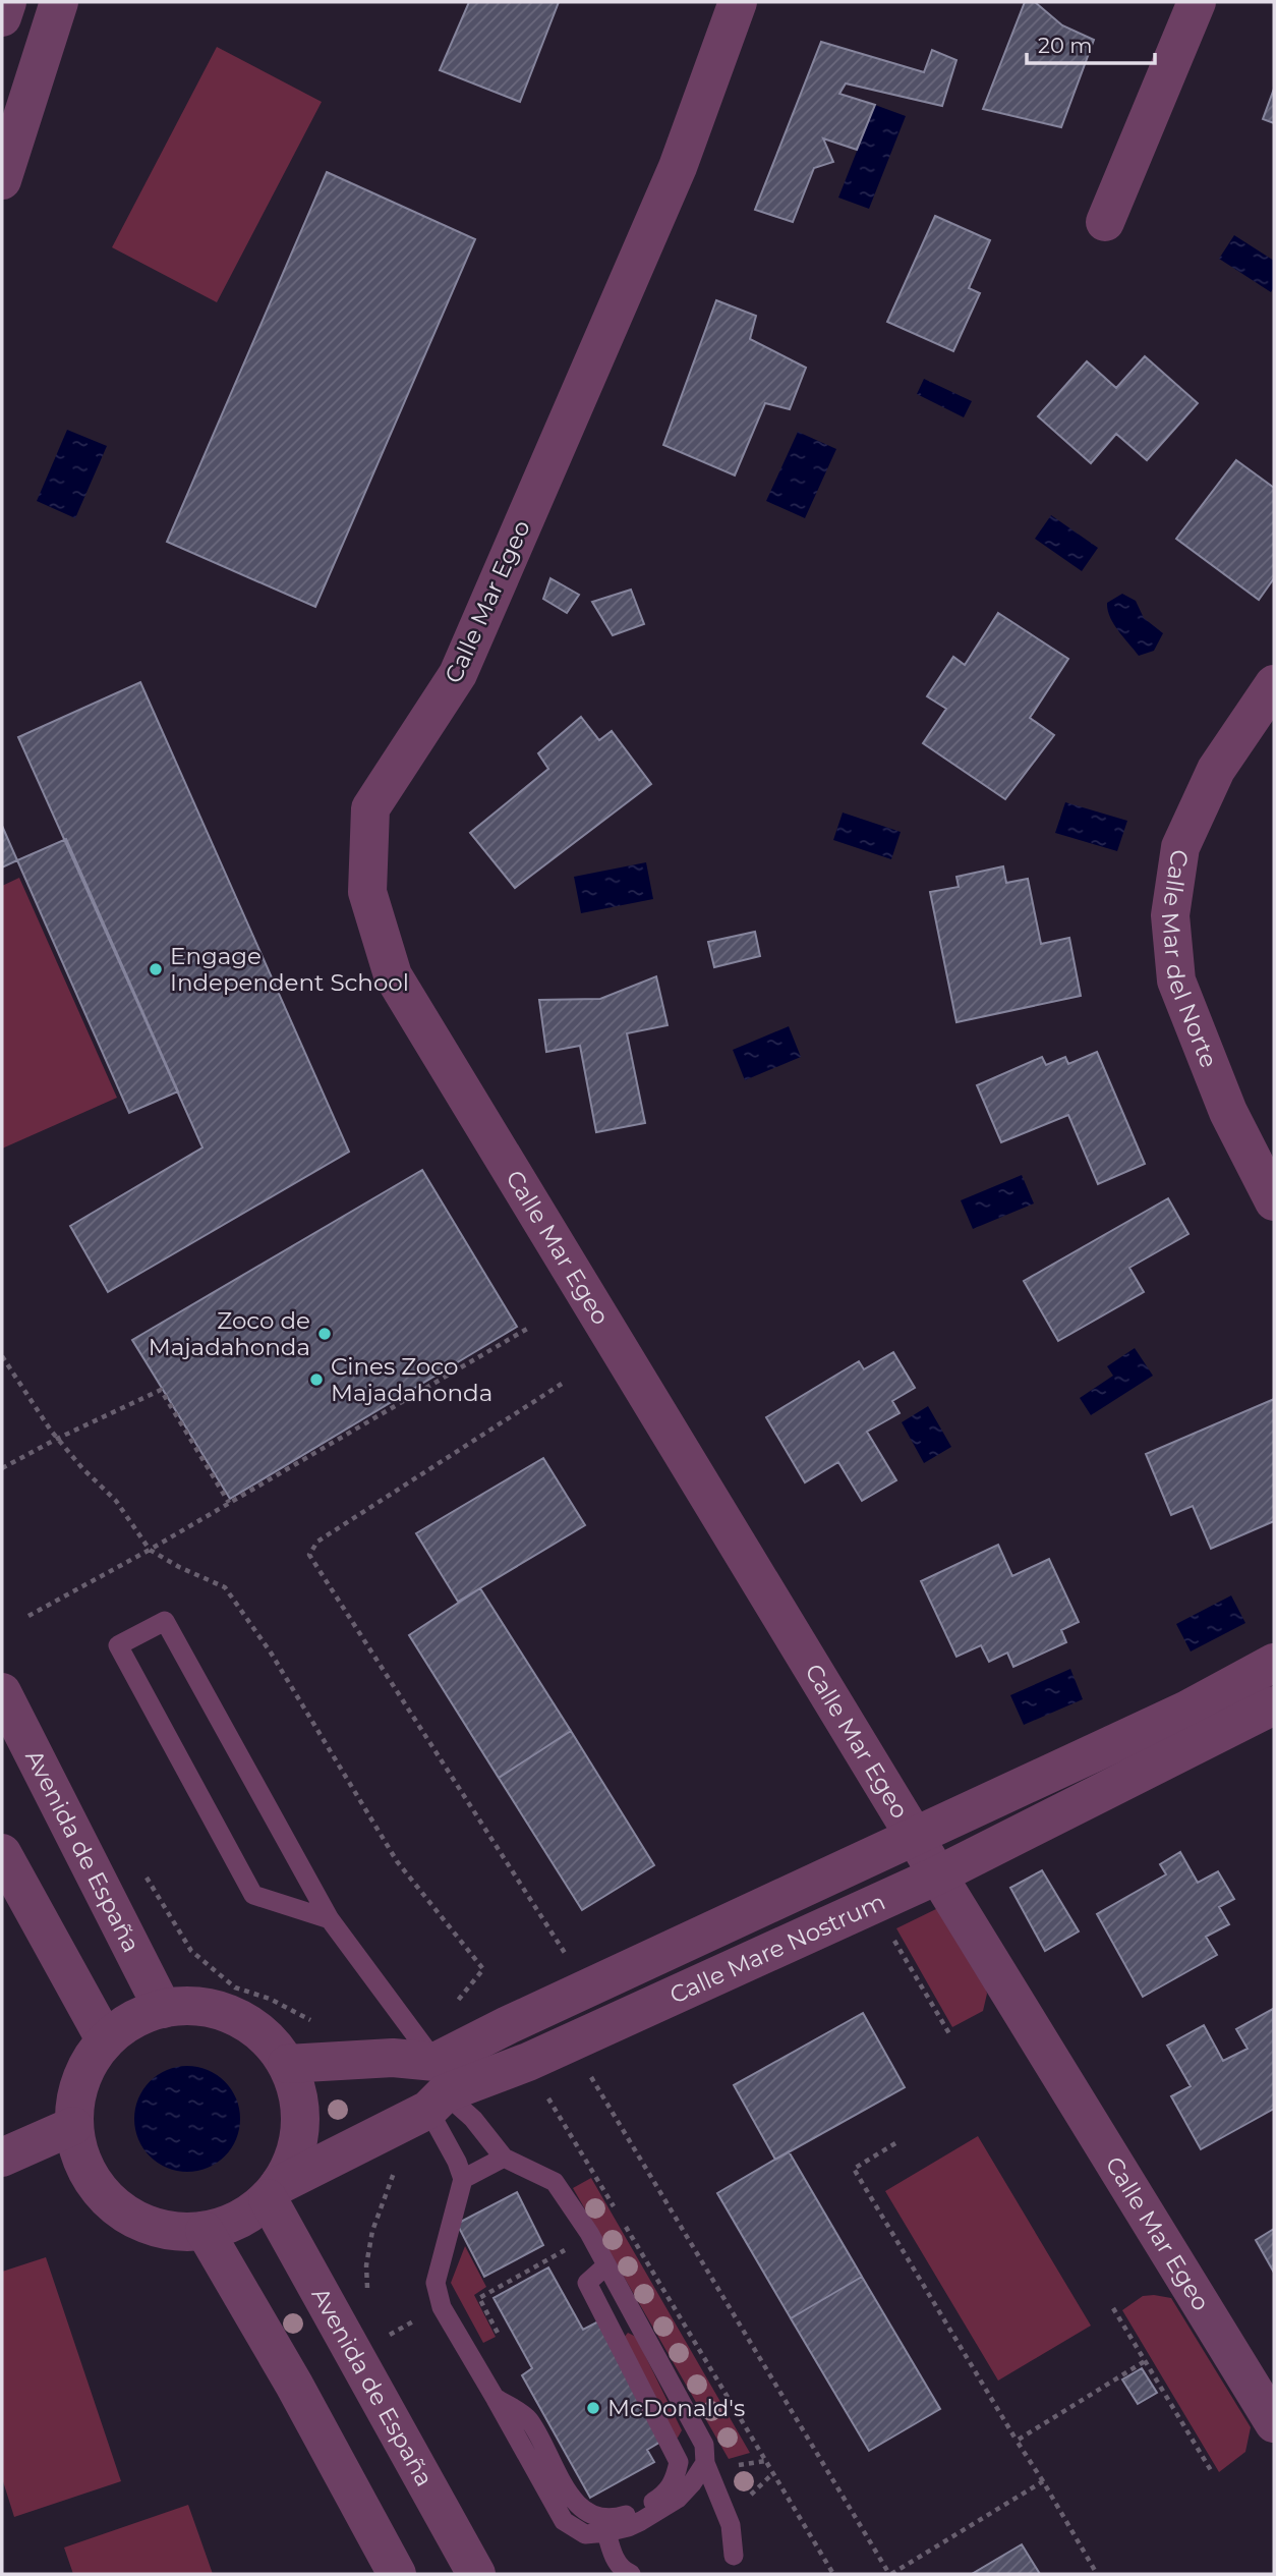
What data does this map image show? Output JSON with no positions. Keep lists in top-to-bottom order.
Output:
{
  "streets": {
    "street": [
      "Calle Mar Egeo",
      "Calle Mar del Norte",
      "Avenida de España",
      "Calle Mare Nostrum"
    ]
  },
  "crossings": [
    ["Calle Mar Egeo", "Calle Mare Nostrum"],
    ["Avenida de España", "Calle Mare Nostrum"]
  ],
  "places": [
    "Engage Independent School",
    "Zoco de Majadahonda",
    "Cines Zoco Majadahonda",
    "McDonald's"
  ],
  "scale_bar": "20 m"
}
